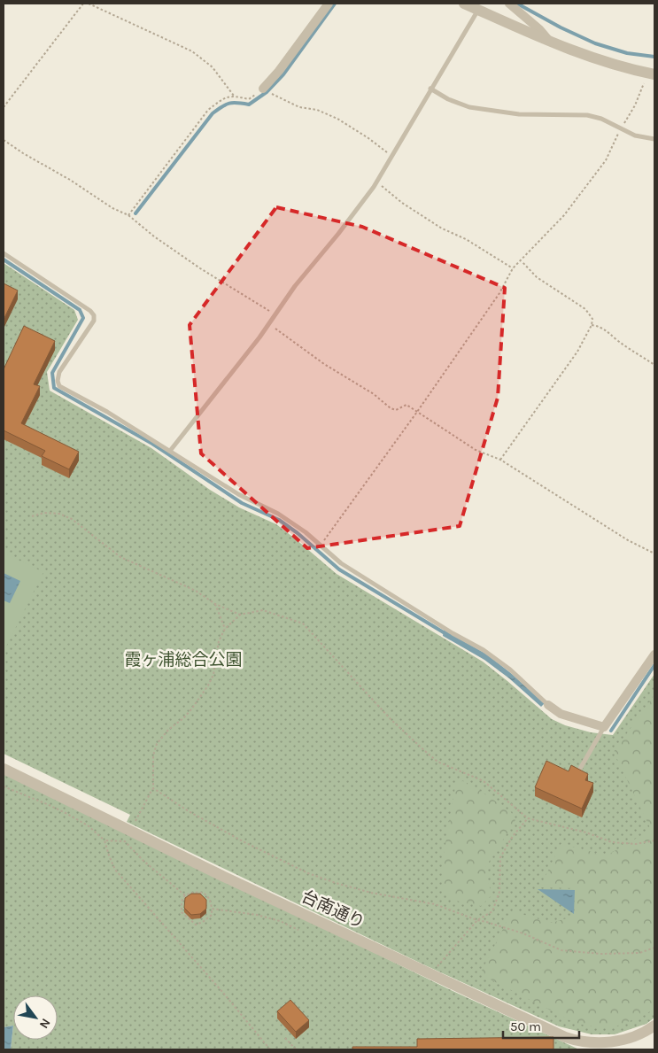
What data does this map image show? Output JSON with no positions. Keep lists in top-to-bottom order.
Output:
{
  "streets": {
    "street": ["台南通り"]
  },
  "parks": ["霞ヶ浦総合公園"],
  "scale_bar": "50 m",
  "north": "bottom right"
}
